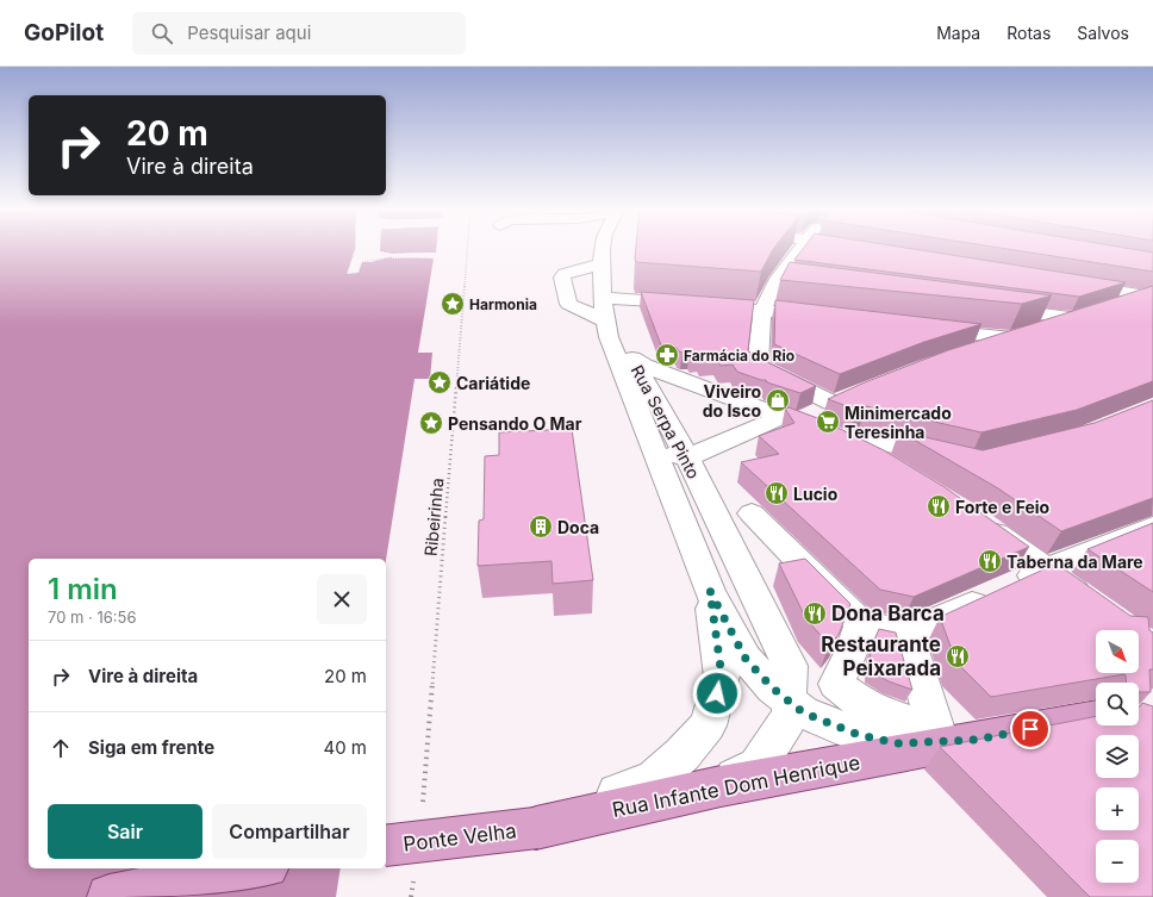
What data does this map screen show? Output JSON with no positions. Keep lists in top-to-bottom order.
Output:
{
  "streets": {
    "main road": ["Rua Infante Dom Henrique", "Ponte Velha"],
    "street": ["Rua Serpa Pinto"],
    "path": ["Ribeirinha"]
  },
  "crossings": [
    ["Rua Serpa Pinto", "Rua Infante Dom Henrique"],
    ["Rua Infante Dom Henrique", "Ponte Velha"]
  ],
  "places": {
    "place": ["Harmonia", "Cariátide", "Pensando O Mar"],
    "pharmacy": ["Farmácia do Rio"],
    "shop": ["Viveiro do Isco"],
    "supermarket": ["Minimercado Teresinha"],
    "restaurant": [
      "Lucio",
      "Forte e Feio",
      "Taberna da Mare",
      "Dona Barca",
      "Restaurante Peixarada"
    ],
    "building": ["Doca"]
  },
  "north": "bottom right",
  "page": {
    "header": "GoPilot",
    "search": "Pesquisar aqui",
    "nav": ["Mapa", "Rotas", "Salvos"],
    "turn": ["20 m", "Vire à direita"],
    "heading": ["1 min", "70 m · 16:56"],
    "map_buttons": ["+", "−"],
    "list": [
      {
        "name": "Vire à direita",
        "value": "20 m"
      },
      {
        "name": "Siga em frente",
        "value": "40 m"
      }
    ],
    "buttons": ["Sair", "Compartilhar"]
  }
}
